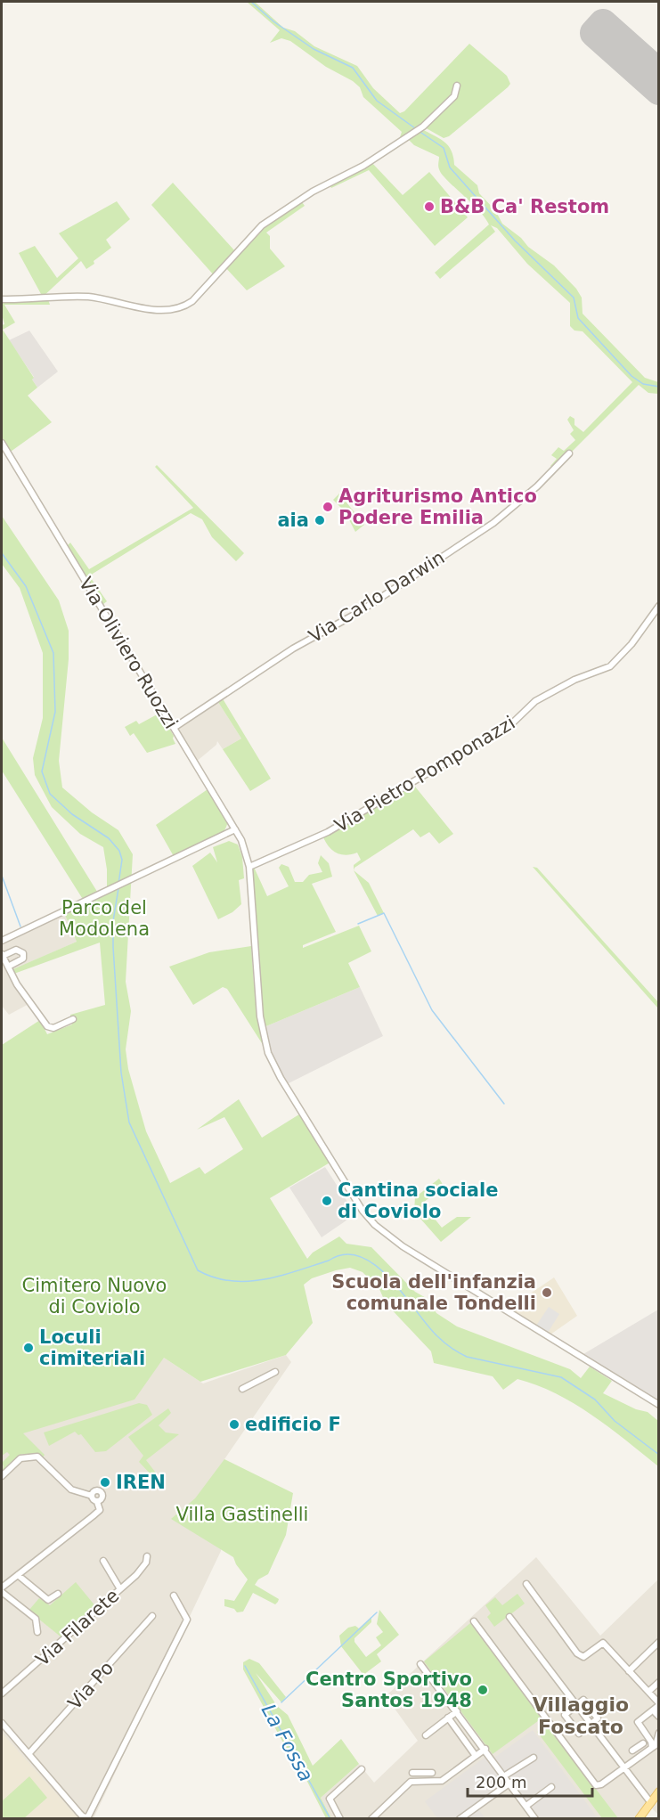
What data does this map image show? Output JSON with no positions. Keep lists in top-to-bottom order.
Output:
{
  "streets": {
    "street": [
      "Via Carlo Darwin",
      "Via Oliviero Ruozzi",
      "Via Pietro Pomponazzi",
      "Via Filarete",
      "Via Po"
    ]
  },
  "crossings": [
    ["Via Carlo Darwin", "Via Oliviero Ruozzi"],
    ["Via Oliviero Ruozzi", "Via Pietro Pomponazzi"]
  ],
  "districts": ["Villaggio Foscato"],
  "water": ["La Fossa"],
  "parks": ["Parco del Modolena", "Cimitero Nuovo di Coviolo", "Villa Gastinelli"],
  "places": [
    "B&B Ca' Restom",
    "Agriturismo Antico Podere Emilia",
    "aia",
    "Cantina sociale di Coviolo",
    "Scuola dell'infanzia comunale Tondelli",
    "Loculi cimiteriali",
    "edificio F",
    "IREN",
    "Centro Sportivo Santos 1948"
  ],
  "scale_bar": "200 m"
}
